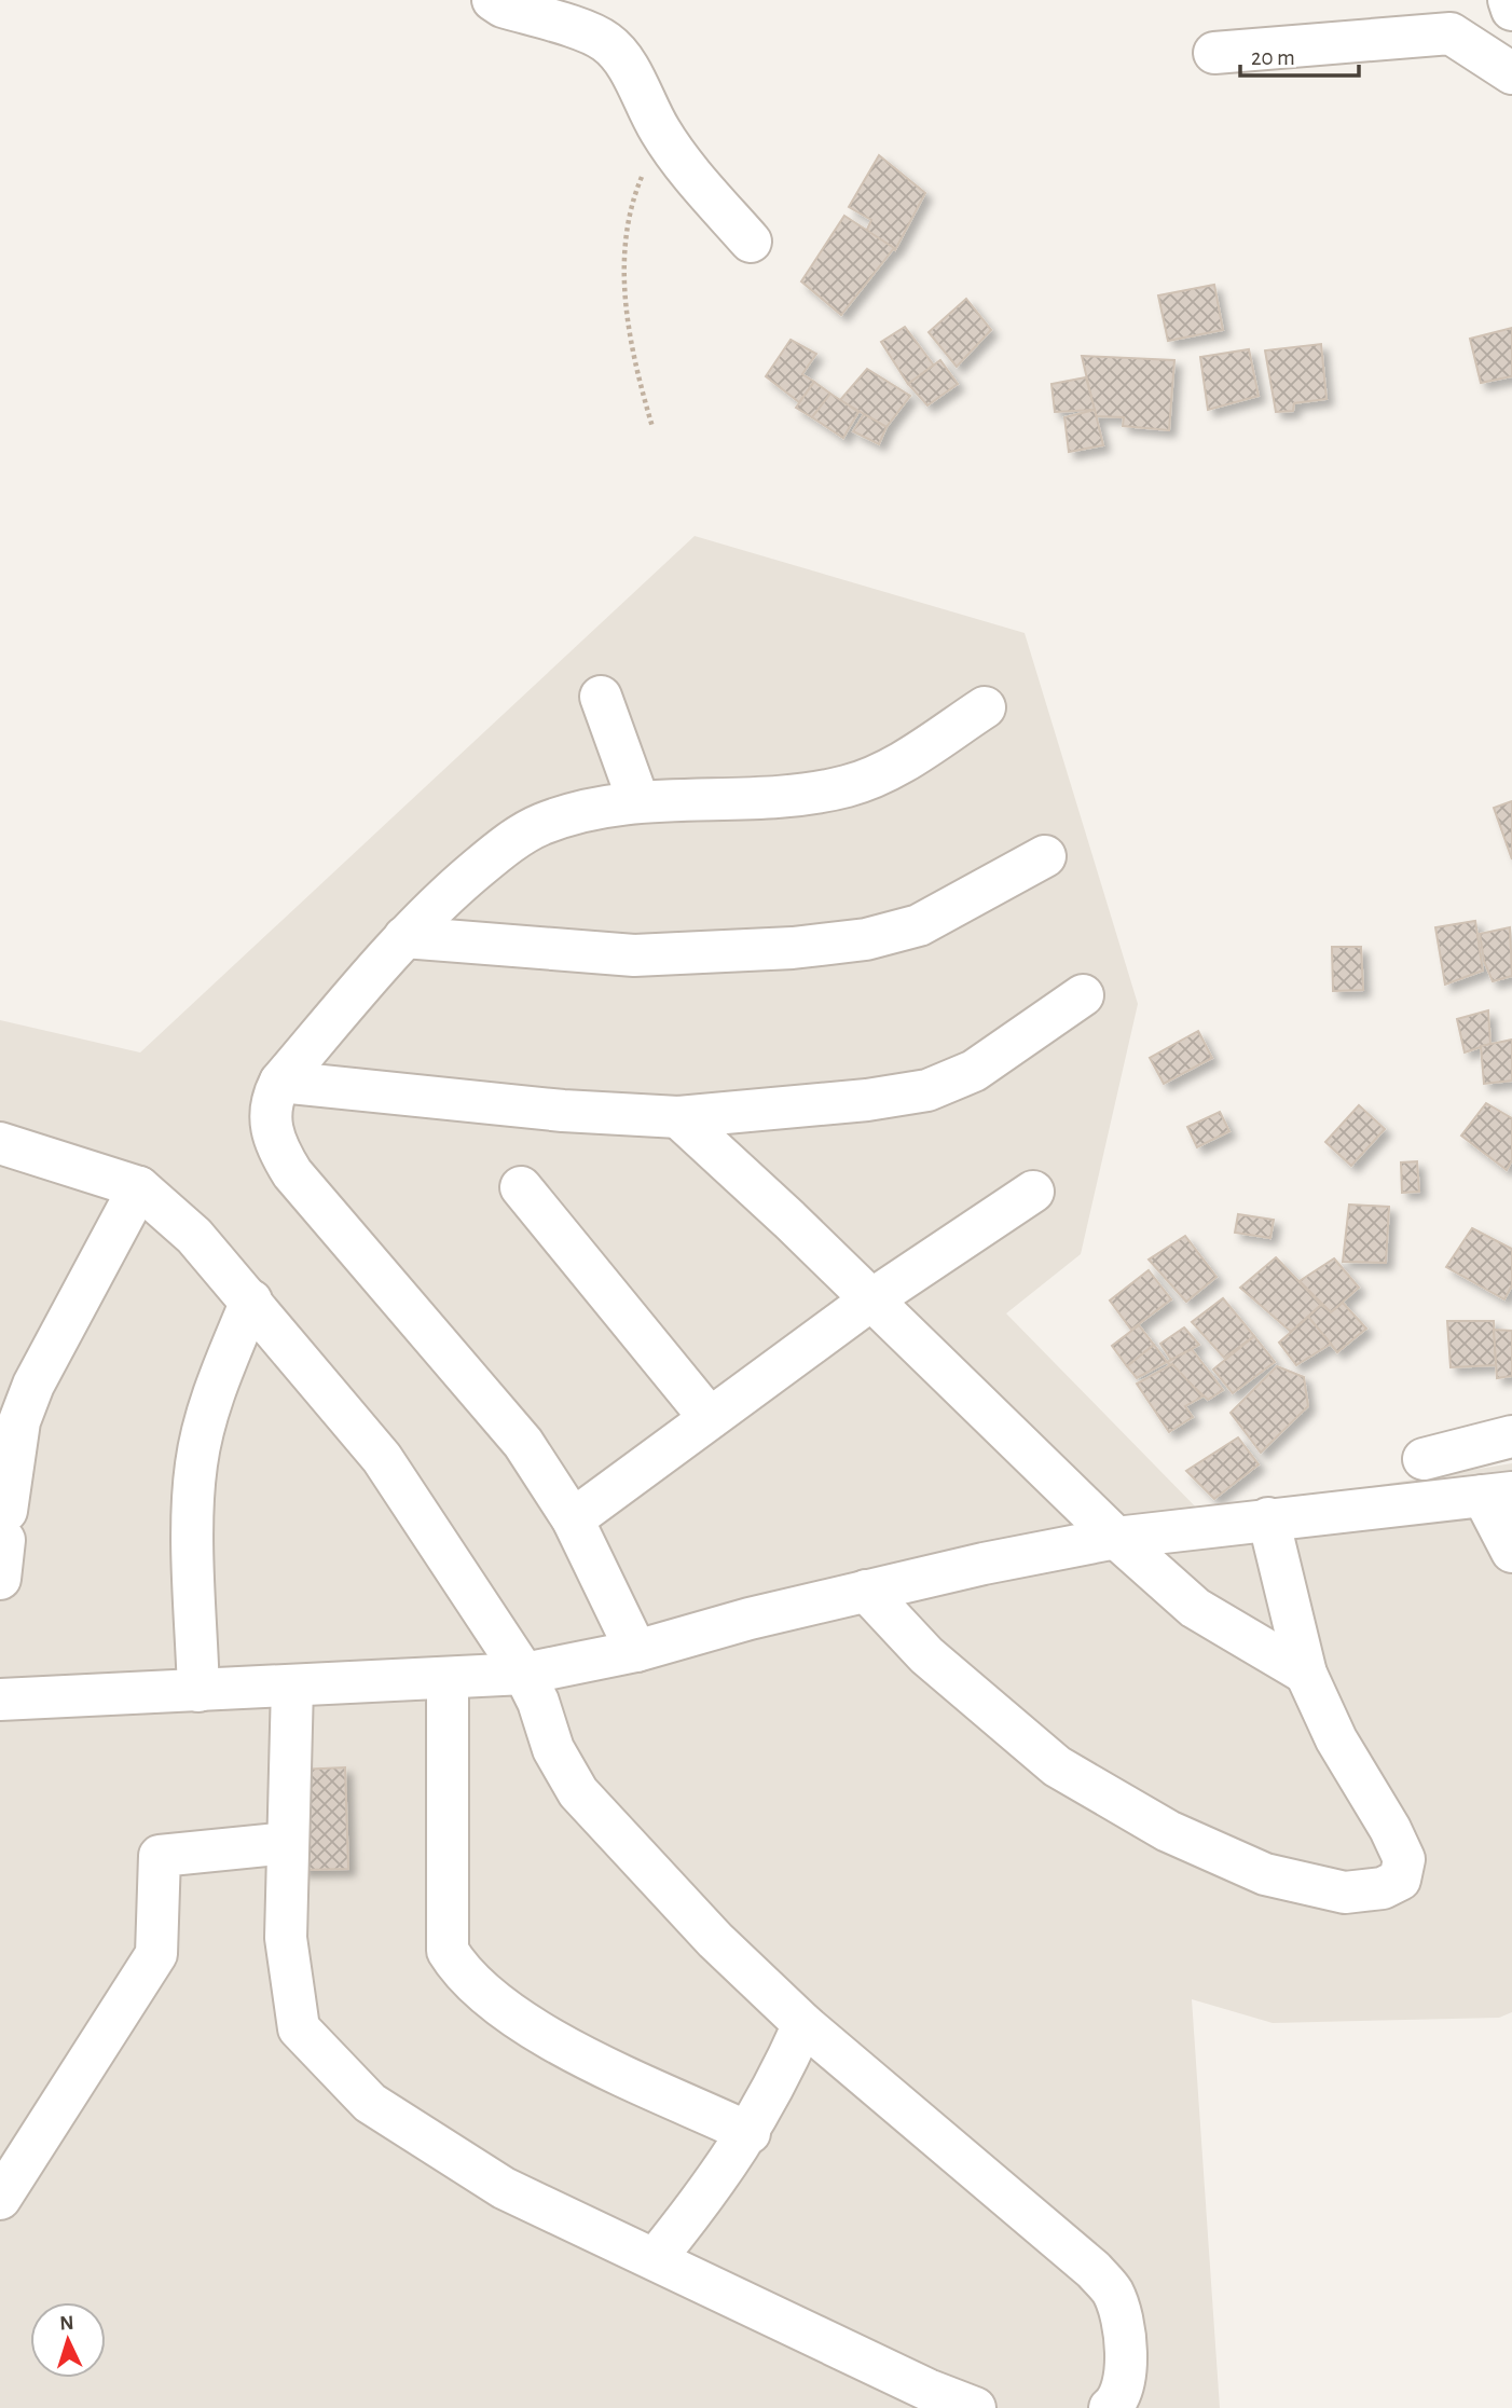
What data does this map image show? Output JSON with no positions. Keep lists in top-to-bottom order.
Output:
{
  "scale_bar": "20 m",
  "north": "top"
}
